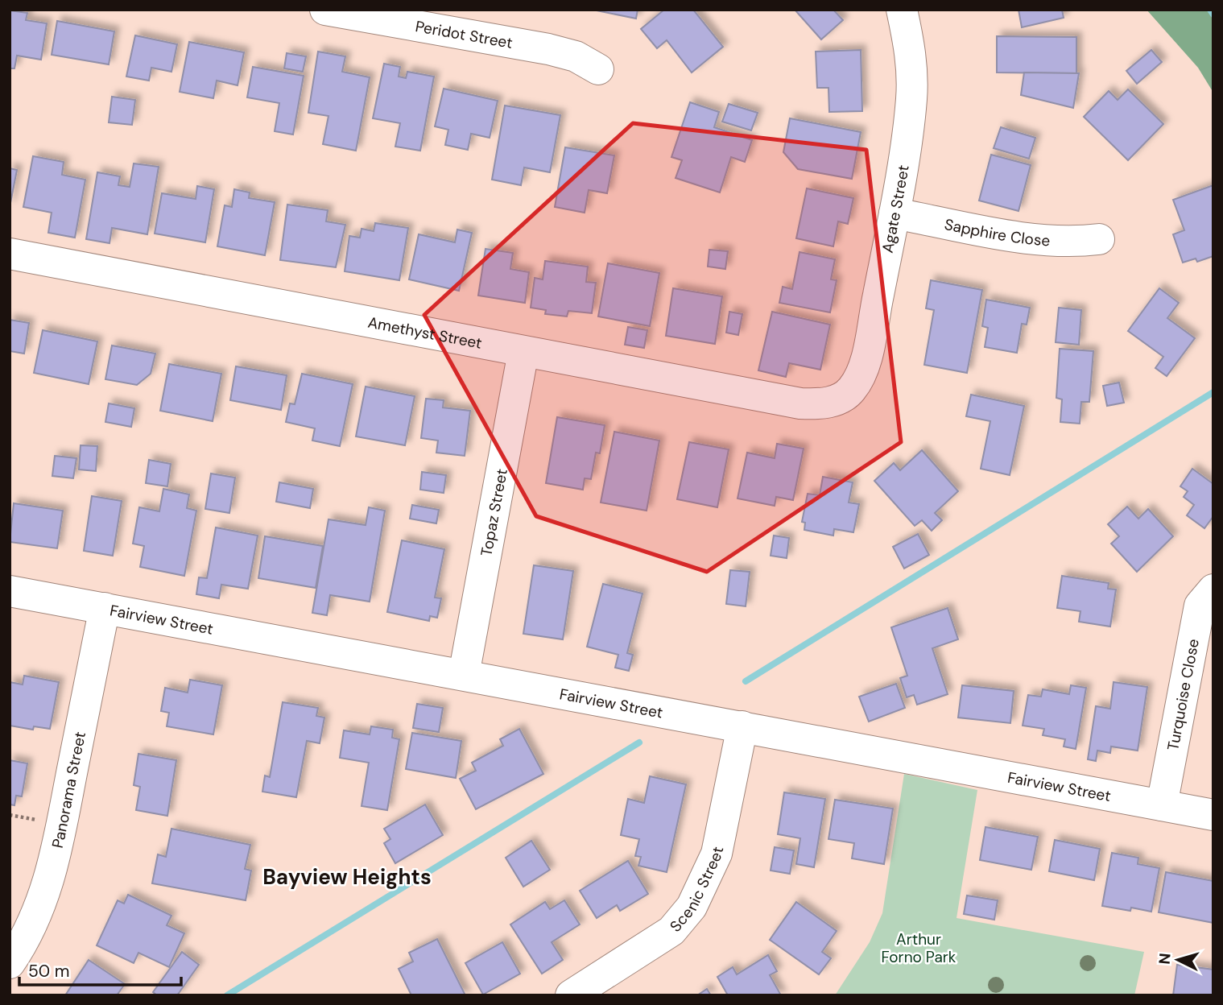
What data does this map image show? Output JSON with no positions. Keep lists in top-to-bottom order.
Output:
{
  "streets": {
    "street": [
      "Peridot Street",
      "Agate Street",
      "Sapphire Close",
      "Amethyst Street",
      "Topaz Street",
      "Fairview Street",
      "Turquoise Close",
      "Panorama Street",
      "Scenic Street"
    ]
  },
  "crossings": [
    ["Agate Street", "Sapphire Close"],
    ["Agate Street", "Amethyst Street"],
    ["Amethyst Street", "Topaz Street"],
    ["Topaz Street", "Fairview Street"],
    ["Fairview Street", "Turquoise Close"],
    ["Fairview Street", "Panorama Street"],
    ["Fairview Street", "Scenic Street"]
  ],
  "districts": ["Bayview Heights"],
  "parks": ["Arthur Forno Park"],
  "scale_bar": "50 m",
  "north": "left"
}
